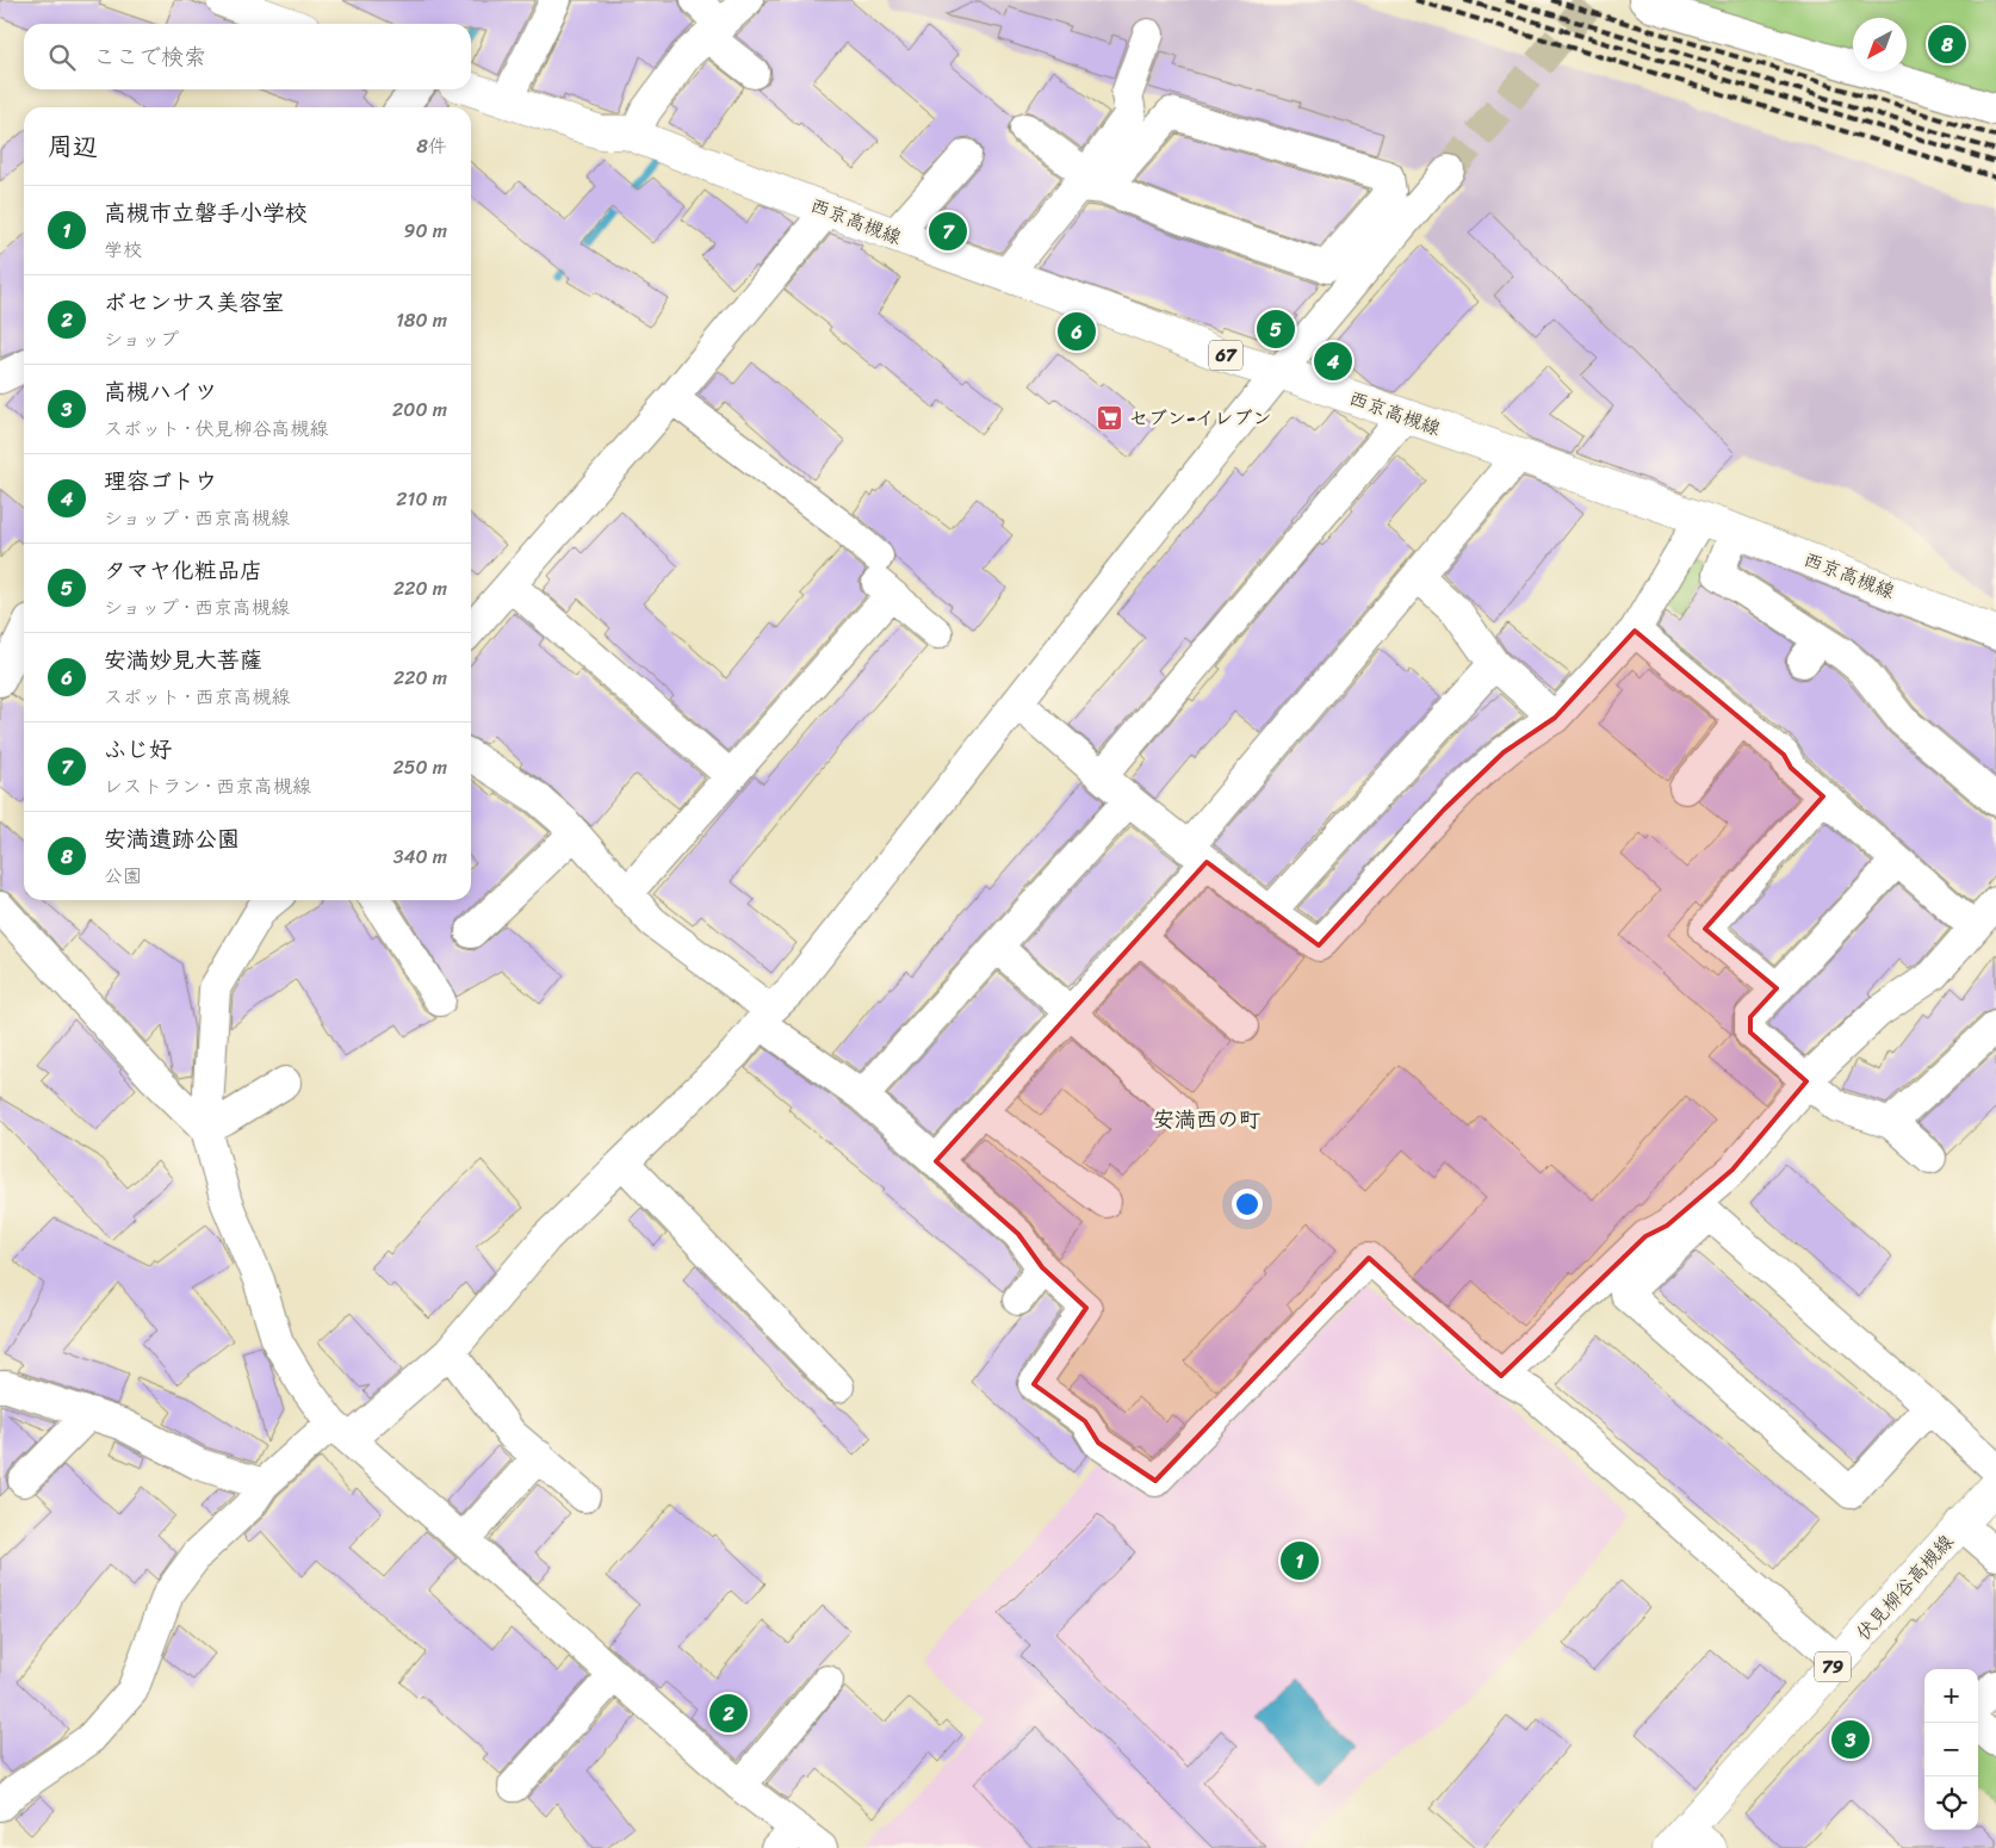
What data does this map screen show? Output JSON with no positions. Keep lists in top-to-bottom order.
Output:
{
  "streets": {
    "main road": [
      "西京高槻線",
      "67",
      "伏見柳谷高槻線",
      "79"
    ]
  },
  "districts": ["安満西の町"],
  "places": {
    "supermarket": ["セブン-イレブン"]
  },
  "north": "bottom left",
  "page": {
    "pins": [
      "8",
      "7",
      "5",
      "6",
      "4",
      "1",
      "2",
      "3"
    ],
    "search": "ここで検索",
    "heading": ["周辺", "8件"],
    "list": [
      {
        "mark": "1",
        "name": "高槻市立磐手小学校",
        "note": "学校",
        "value": "90 m"
      },
      {
        "mark": "2",
        "name": "ボセンサス美容室",
        "note": "ショップ",
        "value": "180 m"
      },
      {
        "mark": "3",
        "name": "高槻ハイツ",
        "note": "スポット · 伏見柳谷高槻線",
        "value": "200 m"
      },
      {
        "mark": "4",
        "name": "理容ゴトウ",
        "note": "ショップ · 西京高槻線",
        "value": "210 m"
      },
      {
        "mark": "5",
        "name": "タマヤ化粧品店",
        "note": "ショップ · 西京高槻線",
        "value": "220 m"
      },
      {
        "mark": "6",
        "name": "安満妙見大菩薩",
        "note": "スポット · 西京高槻線",
        "value": "220 m"
      },
      {
        "mark": "7",
        "name": "ふじ好",
        "note": "レストラン · 西京高槻線",
        "value": "250 m"
      },
      {
        "mark": "8",
        "name": "安満遺跡公園",
        "note": "公園",
        "value": "340 m"
      }
    ],
    "map_buttons": ["+", "−"]
  }
}
